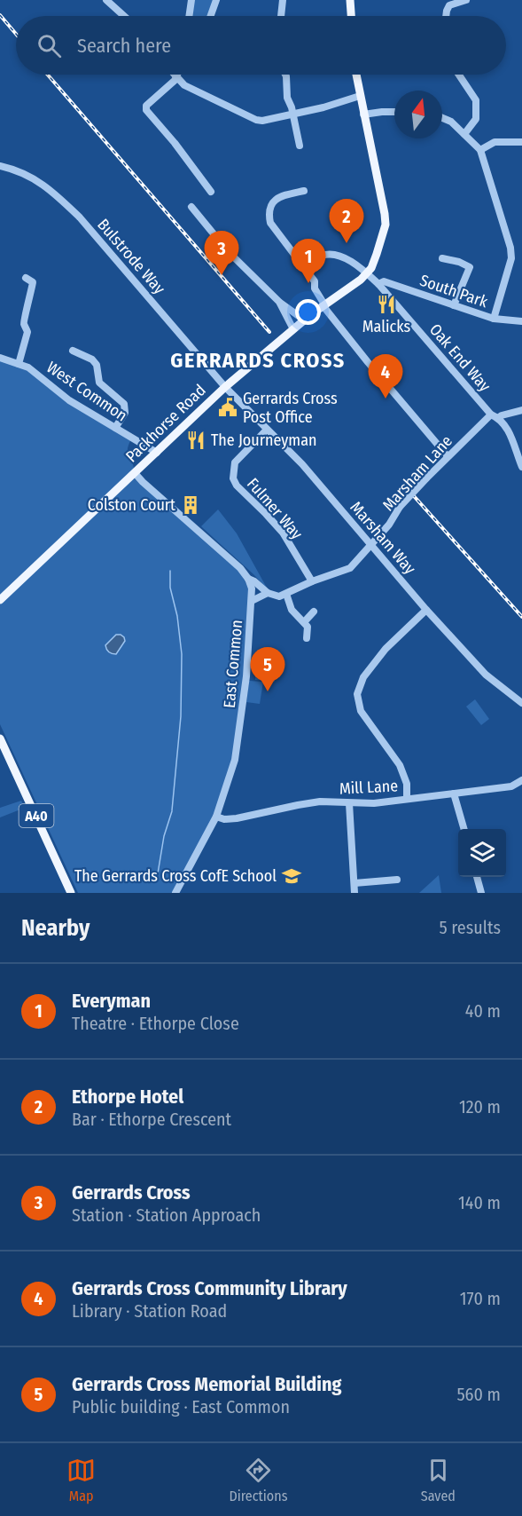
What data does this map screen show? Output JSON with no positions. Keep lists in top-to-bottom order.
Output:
{
  "streets": {
    "main road": ["Packhorse Road", "A40"],
    "street": [
      "Bulstrode Way",
      "South Park",
      "Oak End Way",
      "West Common",
      "Marsham Lane",
      "Fulmer Way",
      "Marsham Way",
      "East Common",
      "Mill Lane"
    ]
  },
  "crossings": [
    ["Bulstrode Way", "Packhorse Road"],
    ["Bulstrode Way", "Marsham Way"],
    ["South Park", "Oak End Way"],
    ["Oak End Way", "Packhorse Road"],
    ["Oak End Way", "Marsham Lane"],
    ["West Common", "Packhorse Road"],
    ["Packhorse Road", "Marsham Way"],
    ["Marsham Lane", "Fulmer Way"],
    ["Marsham Lane", "Marsham Way"],
    ["Marsham Lane", "East Common"],
    ["Fulmer Way", "Marsham Way"],
    ["East Common", "Mill Lane"]
  ],
  "districts": ["GERRARDS CROSS"],
  "places": {
    "restaurant": ["Malicks", "The Journeyman"],
    "public building": ["Gerrards Cross Post Office"],
    "building": ["Colston Court"],
    "school or university": ["The Gerrards Cross CofE School"]
  },
  "north": "top",
  "page": {
    "search": "Search here",
    "pins": [
      "2",
      "3",
      "1",
      "4",
      "5"
    ],
    "heading": ["Nearby", "5 results"],
    "list": [
      {
        "mark": "1",
        "name": "Everyman",
        "note": "Theatre · Ethorpe Close",
        "value": "40 m"
      },
      {
        "mark": "2",
        "name": "Ethorpe Hotel",
        "note": "Bar · Ethorpe Crescent",
        "value": "120 m"
      },
      {
        "mark": "3",
        "name": "Gerrards Cross",
        "note": "Station · Station Approach",
        "value": "140 m"
      },
      {
        "mark": "4",
        "name": "Gerrards Cross Community Library",
        "note": "Library · Station Road",
        "value": "170 m"
      },
      {
        "mark": "5",
        "name": "Gerrards Cross Memorial Building",
        "note": "Public building · East Common",
        "value": "560 m"
      }
    ],
    "nav": ["Map", "Directions", "Saved"]
  }
}
